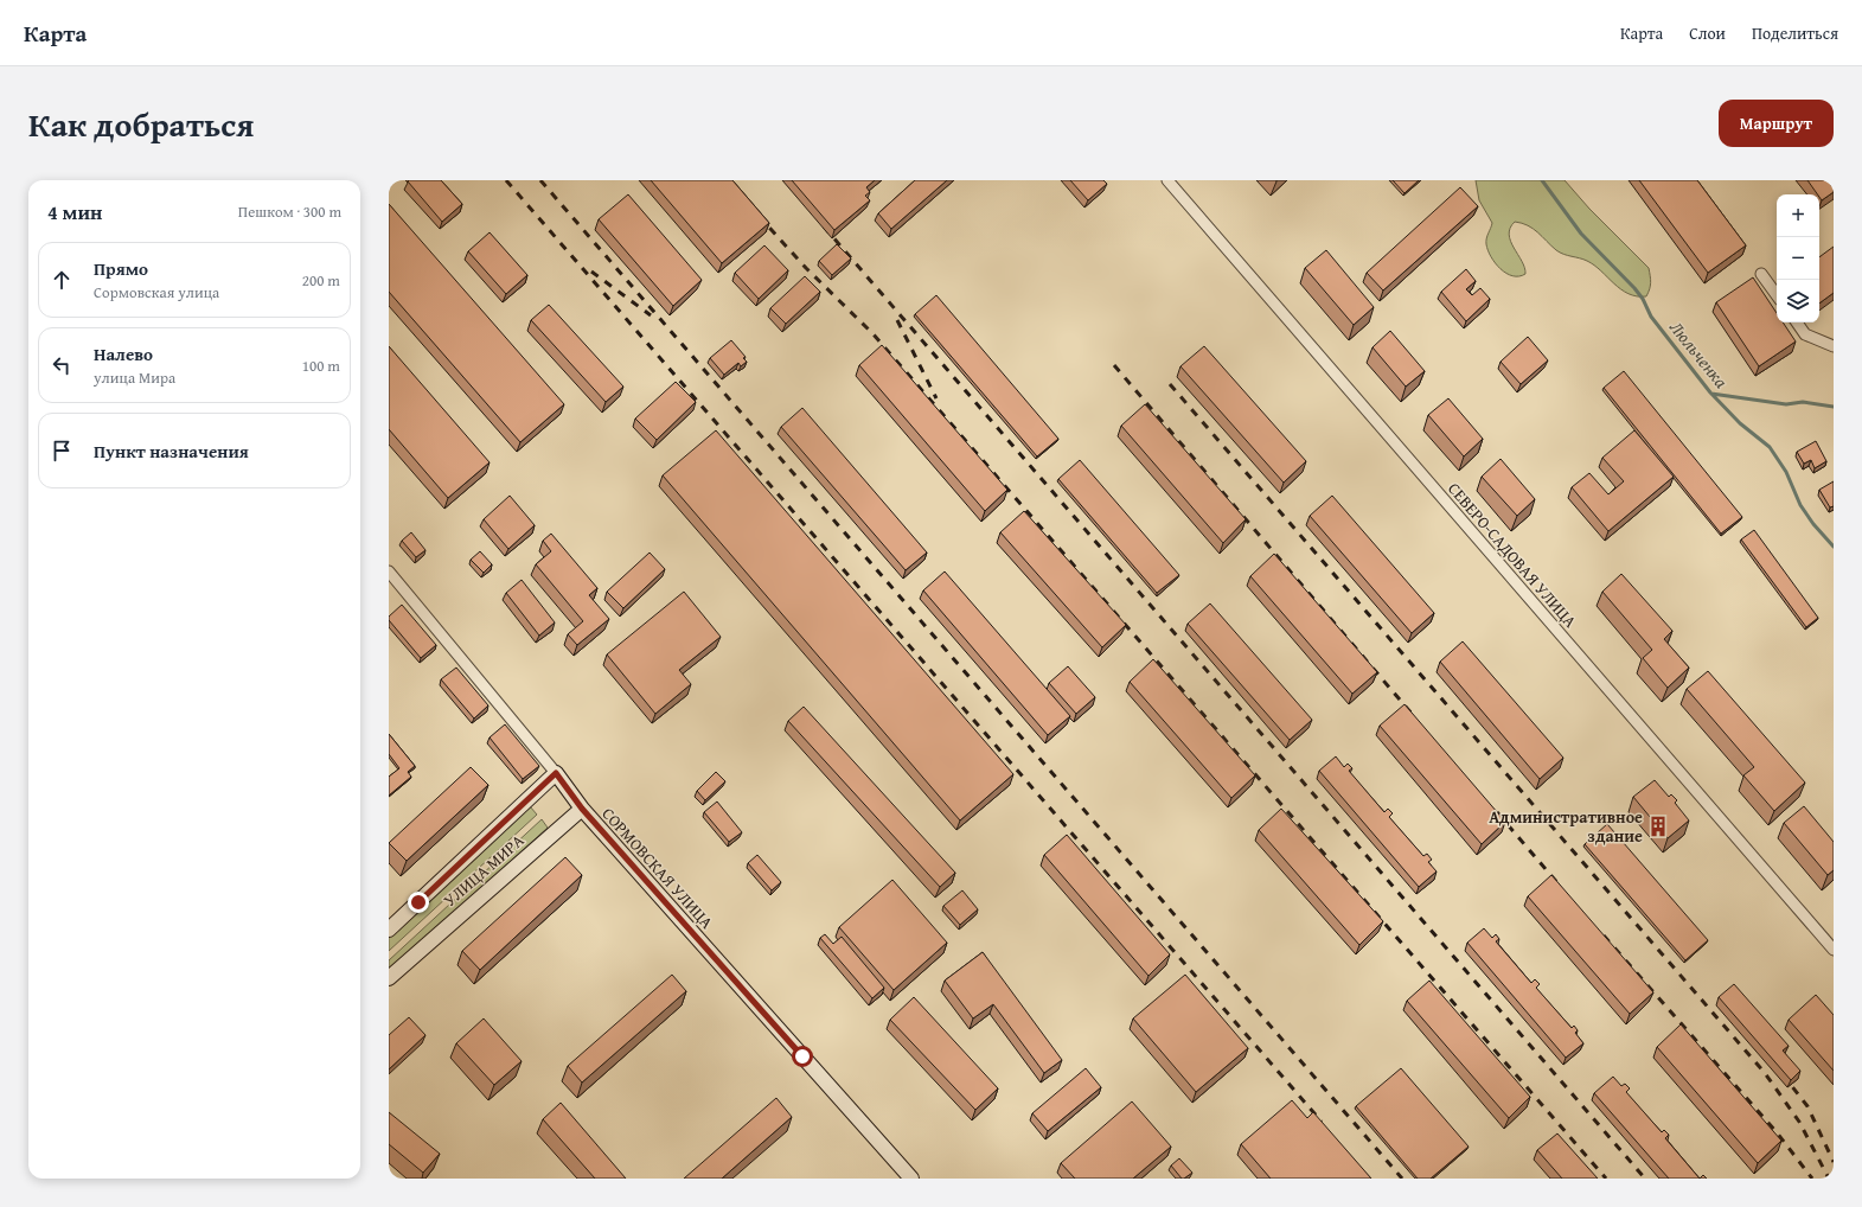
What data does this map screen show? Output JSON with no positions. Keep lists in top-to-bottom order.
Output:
{
  "streets": {
    "street": ["СЕВЕРО-САДОВАЯ УЛИЦА", "СОРМОВСКАЯ УЛИЦА", "УЛИЦА МИРА"]
  },
  "crossings": [
    ["СОРМОВСКАЯ УЛИЦА", "УЛИЦА МИРА"]
  ],
  "water": ["Люльченка"],
  "places": {
    "building": ["Административное здание"]
  },
  "page": {
    "header": "Карта",
    "nav": ["Карта", "Слои", "Поделиться"],
    "title": "Как добраться",
    "buttons": "Маршрут",
    "heading": ["4 мин", "Пешком · 300 m"],
    "map_buttons": ["+", "−"],
    "list": [
      ["Прямо", "Сормовская улица", "200 m"],
      ["Налево", "улица Мира", "100 m"],
      "Пункт назначения"
    ]
  }
}
